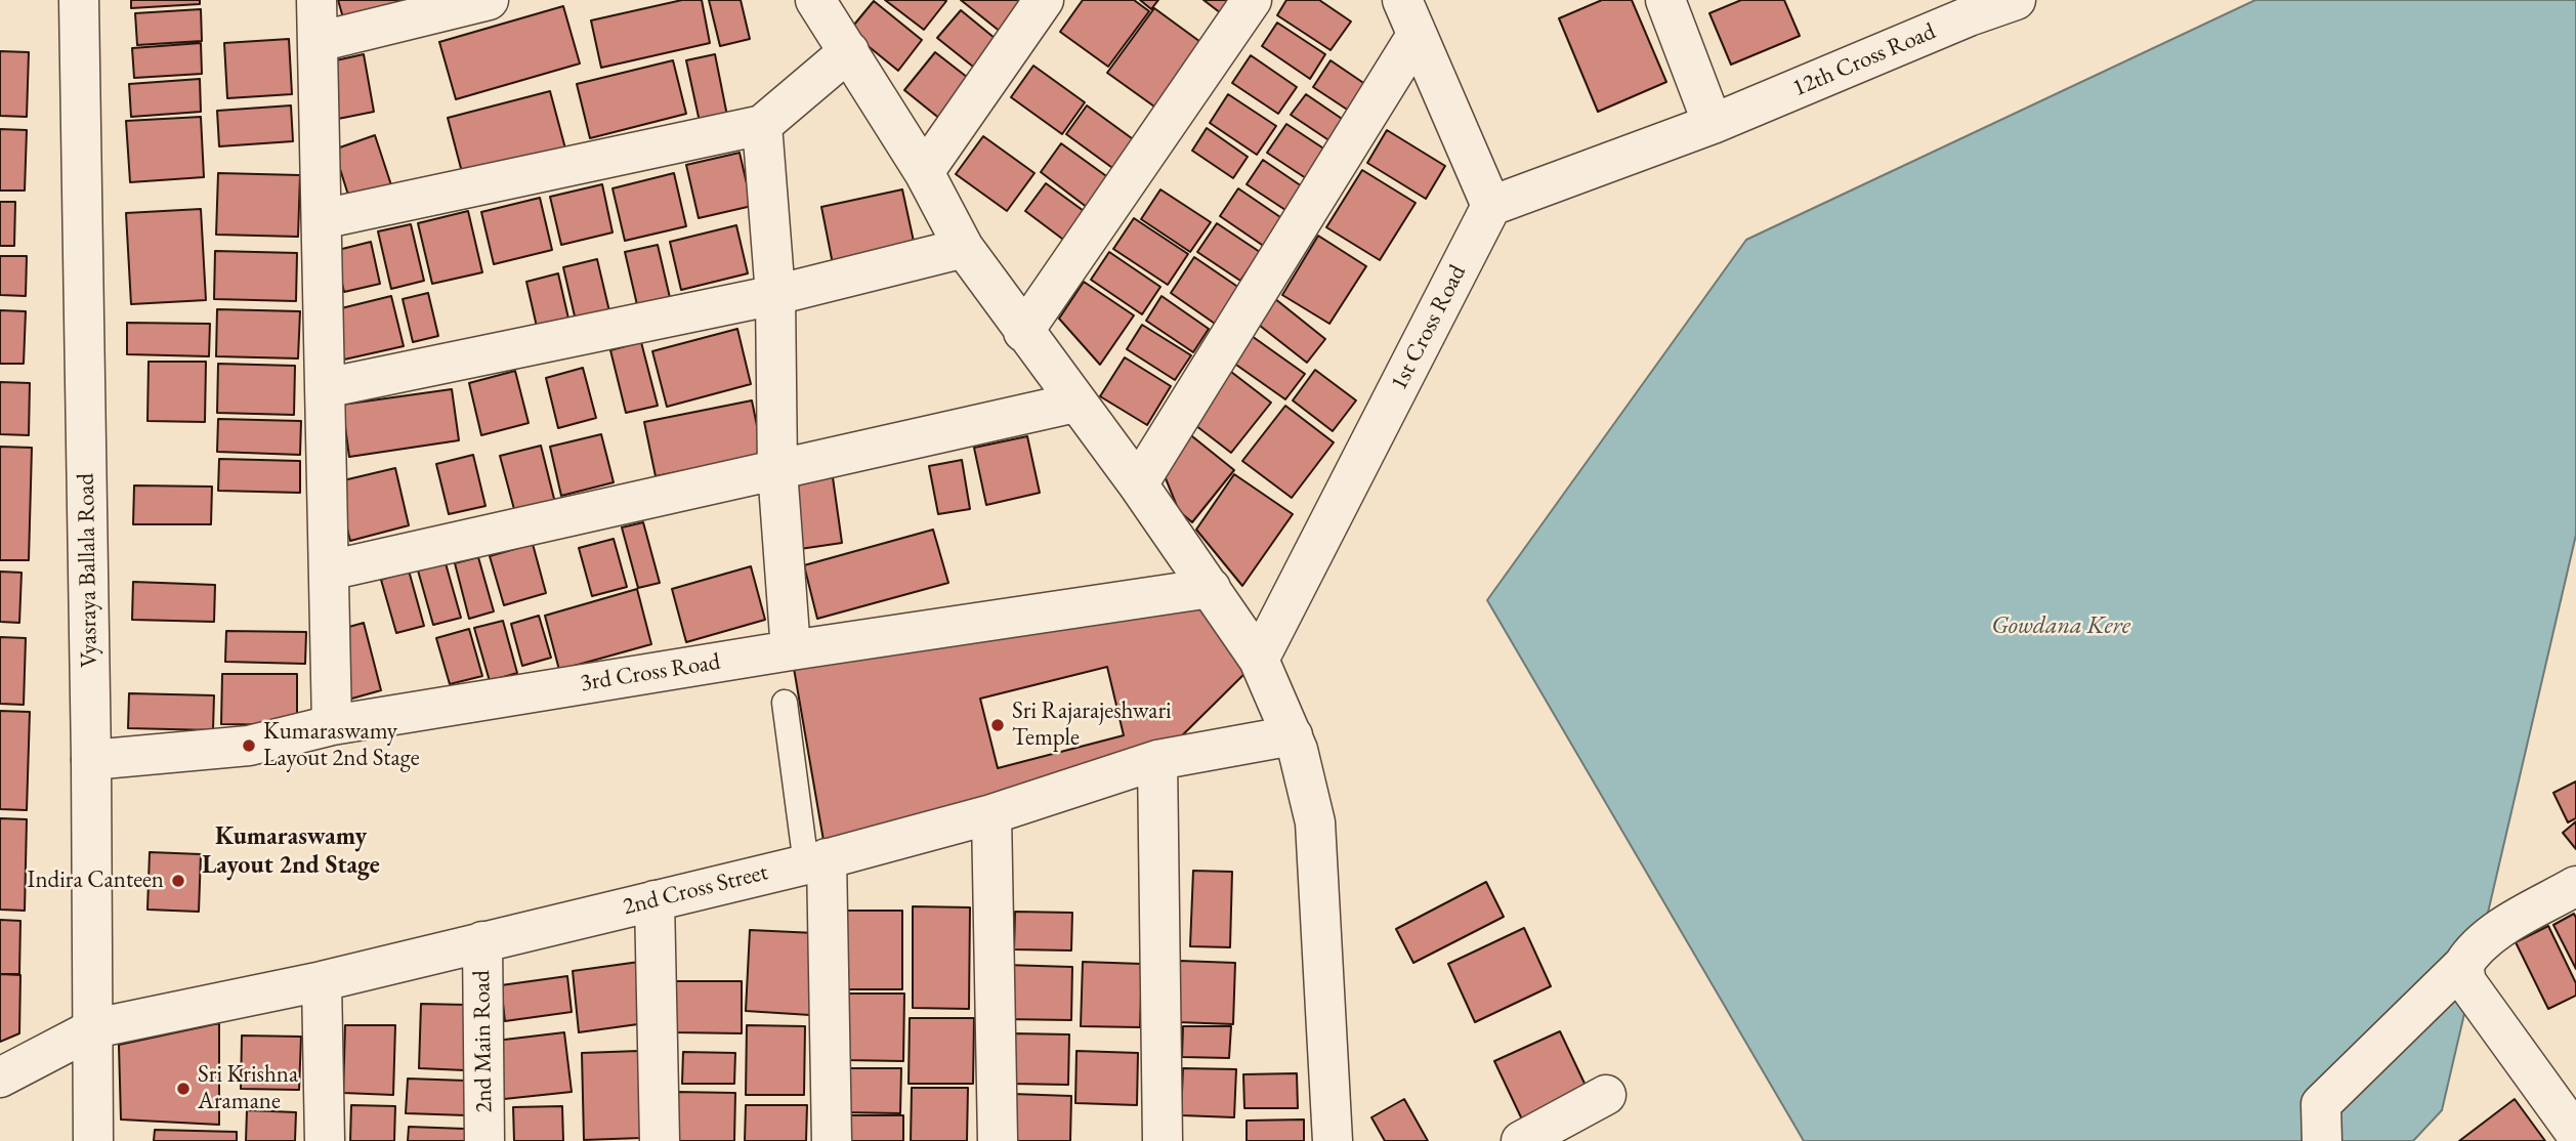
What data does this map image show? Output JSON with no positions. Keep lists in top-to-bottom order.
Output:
{
  "streets": {
    "street": [
      "12th Cross Road",
      "1st Cross Road",
      "Vyasraya Ballala Road",
      "3rd Cross Road",
      "2nd Cross Street",
      "2nd Main Road"
    ]
  },
  "crossings": [
    ["Vyasraya Ballala Road", "3rd Cross Road"],
    ["Vyasraya Ballala Road", "2nd Cross Street"],
    ["2nd Cross Street", "2nd Main Road"]
  ],
  "districts": ["Kumaraswamy Layout 2nd Stage"],
  "water": ["Gowdana Kere"],
  "places": [
    "Sri Rajarajeshwari Temple",
    "Kumaraswamy Layout 2nd Stage",
    "Indira Canteen",
    "Sri Krishna Aramane"
  ]
}
